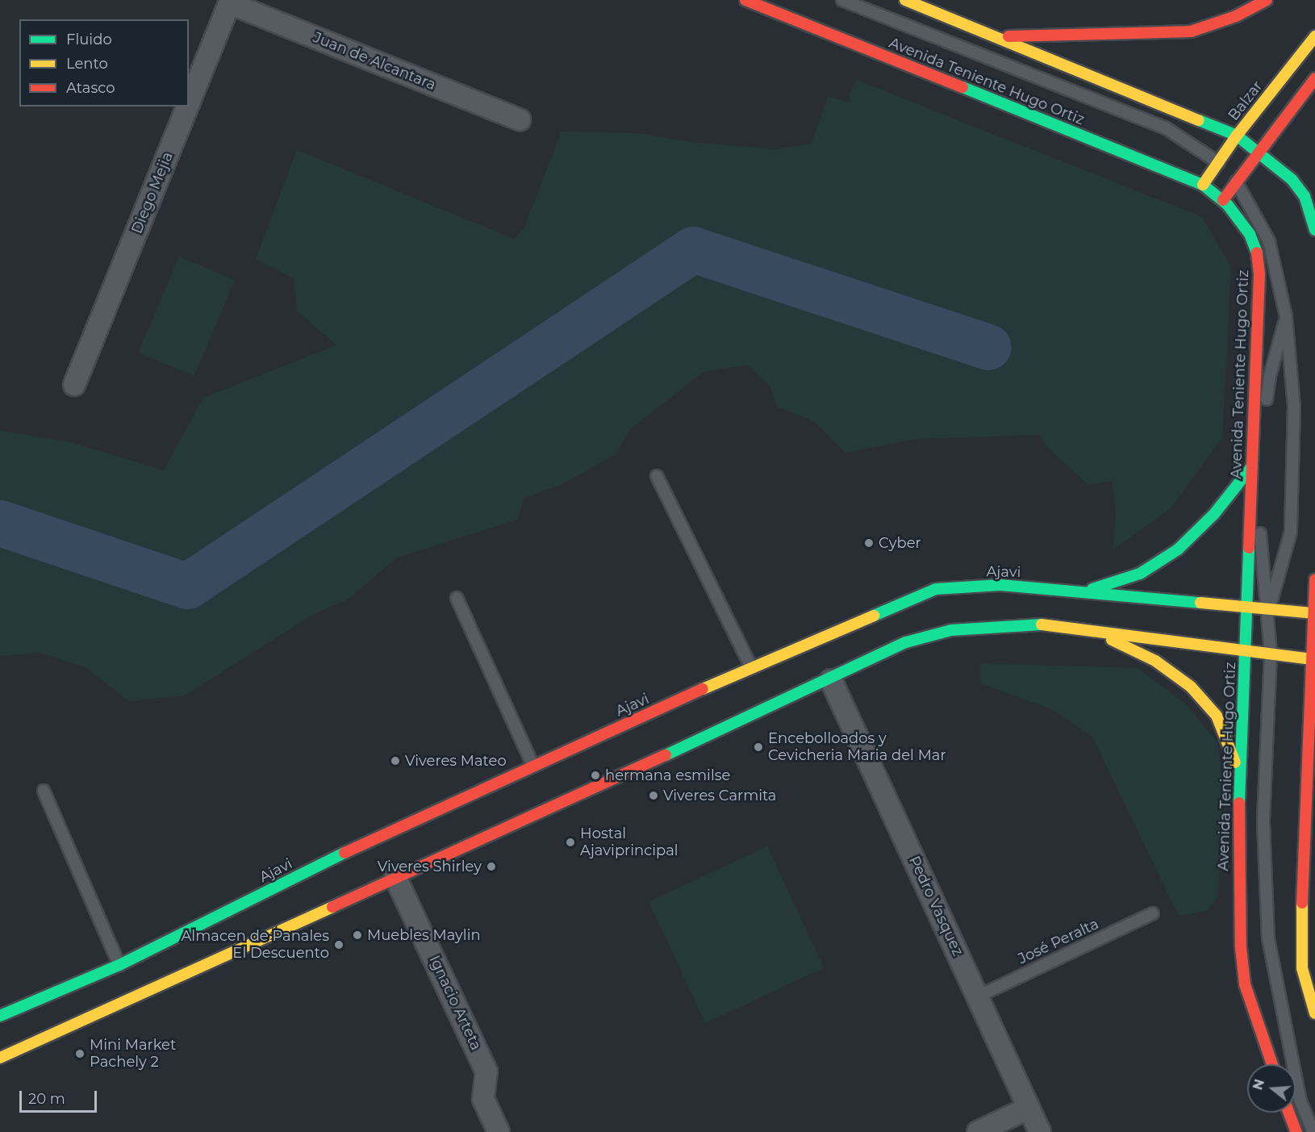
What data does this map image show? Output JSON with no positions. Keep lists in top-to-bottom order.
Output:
{
  "streets": {
    "main road": ["Avenida Teniente Hugo Ortiz", "Balzar", "Ajavi"],
    "street": [
      "Juan de Alcantara",
      "Diego Mejia",
      "Pedro Vasquez",
      "Ignacio Arteta"
    ],
    "lane": ["José Peralta"]
  },
  "crossings": [
    ["Juan de Alcantara", "Diego Mejia"],
    ["Avenida Teniente Hugo Ortiz", "Balzar"],
    ["Avenida Teniente Hugo Ortiz", "Ajavi"],
    ["Pedro Vasquez", "José Peralta"]
  ],
  "places": [
    "Cyber",
    "Encebolloados y Cevicheria Maria del Mar",
    "Viveres Mateo",
    "hermana esmilse",
    "Viveres Carmita",
    "Hostal Ajaviprincipal",
    "Viveres Shirley",
    "Muebles Maylin",
    "Almacen de Panales El Descuento",
    "Mini Market Pachely 2"
  ],
  "legend": ["Fluido", "Lento", "Atasco"],
  "scale_bar": "20 m",
  "north": "left"
}
